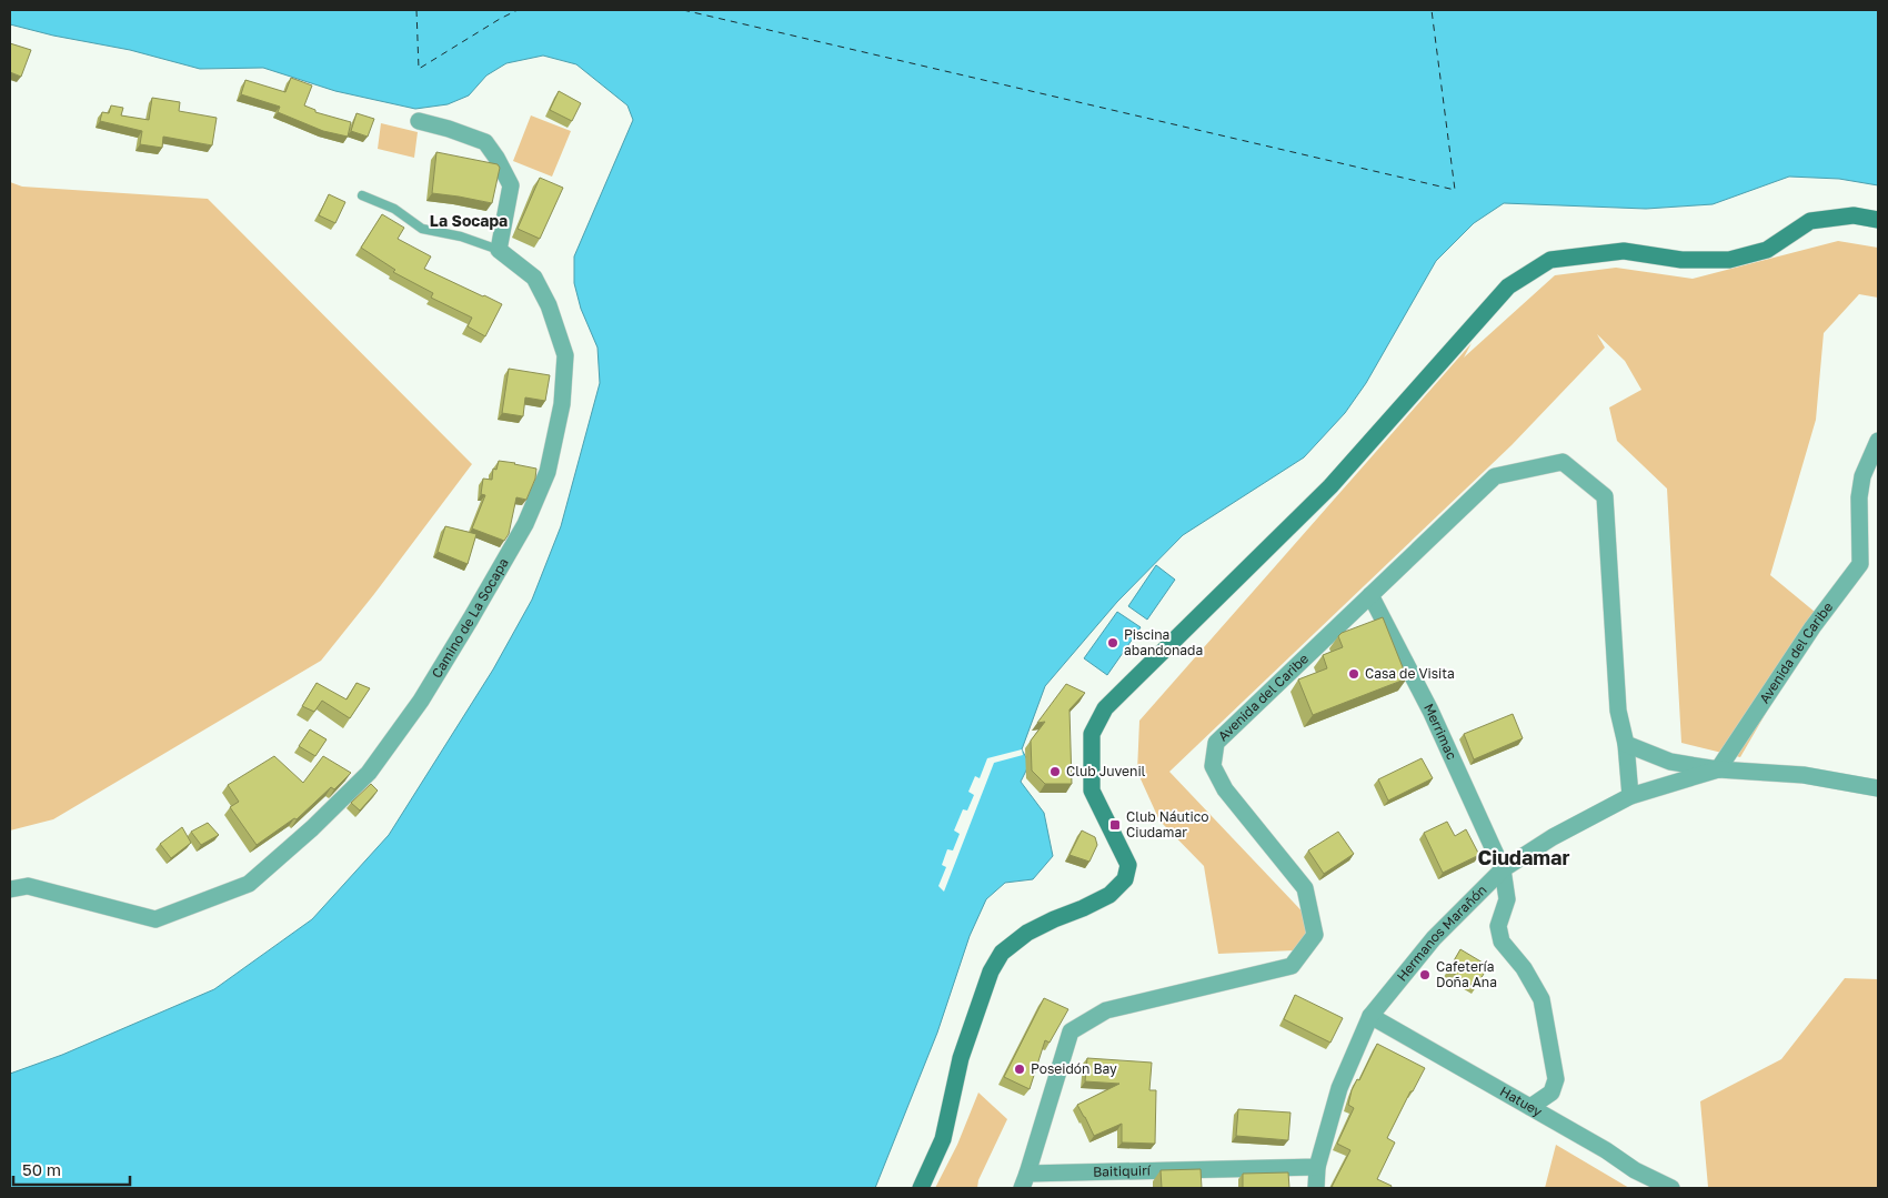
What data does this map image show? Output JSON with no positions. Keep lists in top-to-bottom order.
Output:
{
  "streets": {
    "street": [
      "Camino de La Socapa",
      "Avenida del Caribe",
      "Merrimac",
      "Hermanos Marañón",
      "Hatuey",
      "Baitiquirí"
    ]
  },
  "crossings": [
    ["Avenida del Caribe", "Merrimac"],
    ["Avenida del Caribe", "Hermanos Marañón"],
    ["Avenida del Caribe", "Baitiquirí"],
    ["Merrimac", "Hermanos Marañón"],
    ["Merrimac", "Hatuey"],
    ["Hermanos Marañón", "Hatuey"],
    ["Hermanos Marañón", "Baitiquirí"]
  ],
  "districts": ["La Socapa", "Ciudamar"],
  "places": {
    "other": [
      "Piscina abandonada",
      "Casa de Visita",
      "Club Juvenil",
      "Cafetería Doña Ana",
      "Poseidón Bay"
    ],
    "transit": ["Club Náutico Ciudamar"]
  },
  "scale_bar": "50 m"
}
